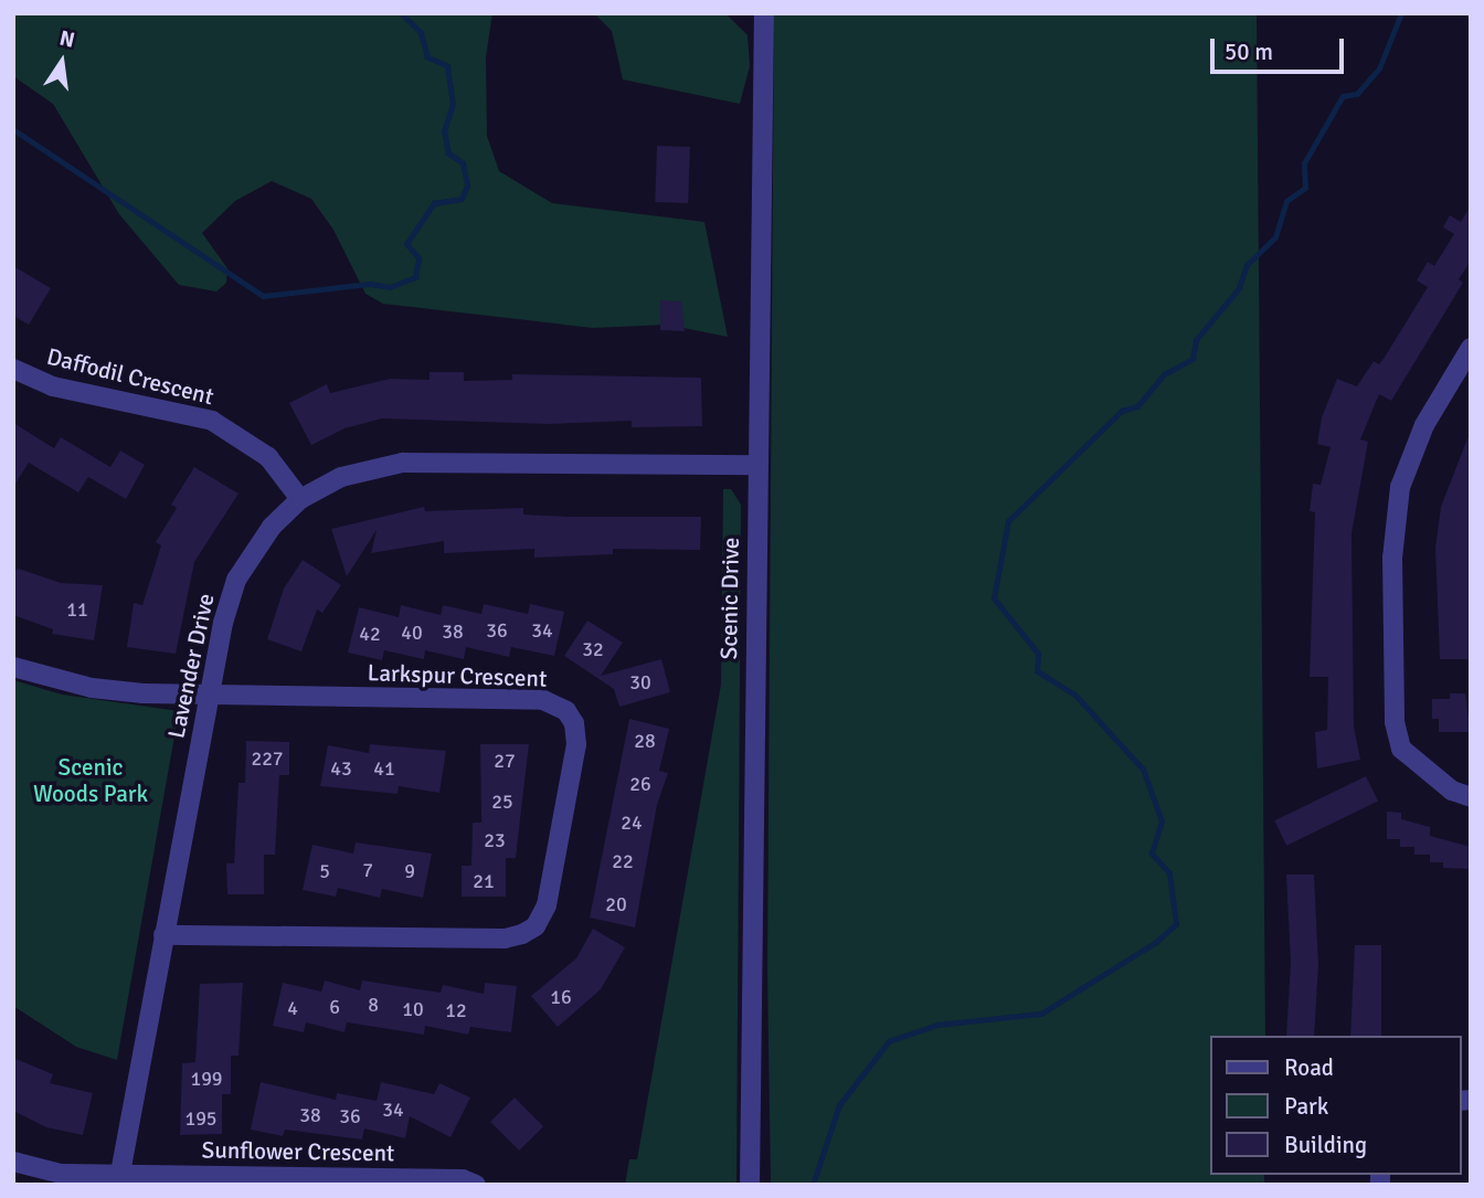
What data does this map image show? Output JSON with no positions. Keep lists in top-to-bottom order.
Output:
{
  "streets": {
    "street": [
      "Daffodil Crescent",
      "Scenic Drive",
      "Lavender Drive",
      "Larkspur Crescent",
      "Sunflower Crescent"
    ]
  },
  "crossings": [
    ["Daffodil Crescent", "Lavender Drive"],
    ["Scenic Drive", "Lavender Drive"],
    ["Lavender Drive", "Larkspur Crescent"],
    ["Lavender Drive", "Sunflower Crescent"]
  ],
  "parks": ["Scenic Woods Park"],
  "house_numbers": [
    "11",
    "36",
    "34",
    "38",
    "40",
    "42",
    "32",
    "30",
    "28",
    "227",
    "27",
    "43",
    "41",
    "26",
    "25",
    "24",
    "23",
    "22",
    "7",
    "5",
    "9",
    "21",
    "20",
    "16",
    "8",
    "6",
    "4",
    "10",
    "12",
    "199",
    "34",
    "38",
    "36",
    "195"
  ],
  "legend": ["Road", "Park", "Building"],
  "scale_bar": "50 m",
  "north": "top"
}
